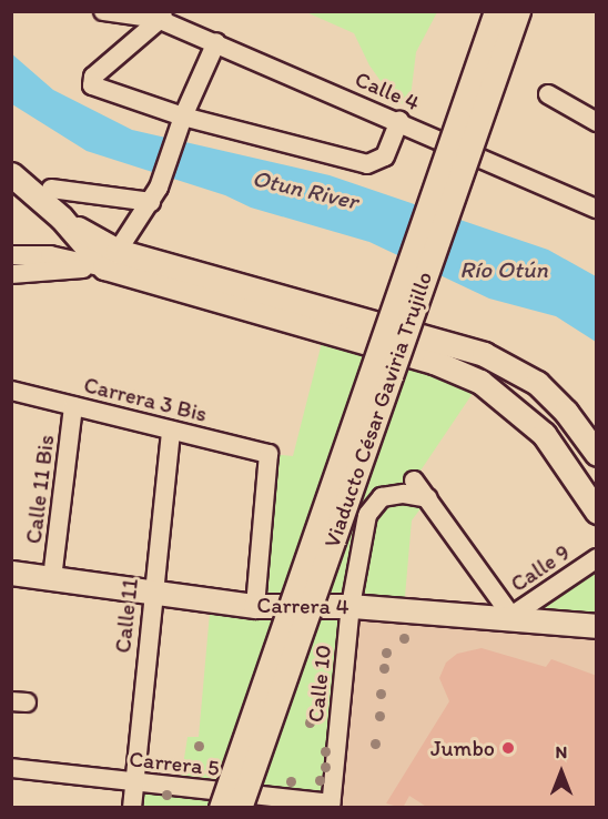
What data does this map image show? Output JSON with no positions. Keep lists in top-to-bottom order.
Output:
{
  "streets": {
    "main road": ["Viaducto César Gaviria Trujillo", "Carrera 4"],
    "street": [
      "Calle 4",
      "Carrera 3 Bis",
      "Calle 11 Bis",
      "Calle 9",
      "Calle 11",
      "Calle 10",
      "Carrera 5"
    ]
  },
  "crossings": [
    ["Carrera 3 Bis", "Calle 11 Bis"],
    ["Carrera 3 Bis", "Carrera 4"],
    ["Carrera 3 Bis", "Calle 11"],
    ["Calle 11 Bis", "Carrera 4"],
    ["Calle 9", "Carrera 4"],
    ["Calle 9", "Calle 10"],
    ["Carrera 4", "Calle 11"],
    ["Carrera 4", "Calle 10"],
    ["Calle 11", "Carrera 5"],
    ["Calle 10", "Carrera 5"]
  ],
  "water": ["Otun River", "Río Otún"],
  "places": ["Jumbo"],
  "north": "top"
}
